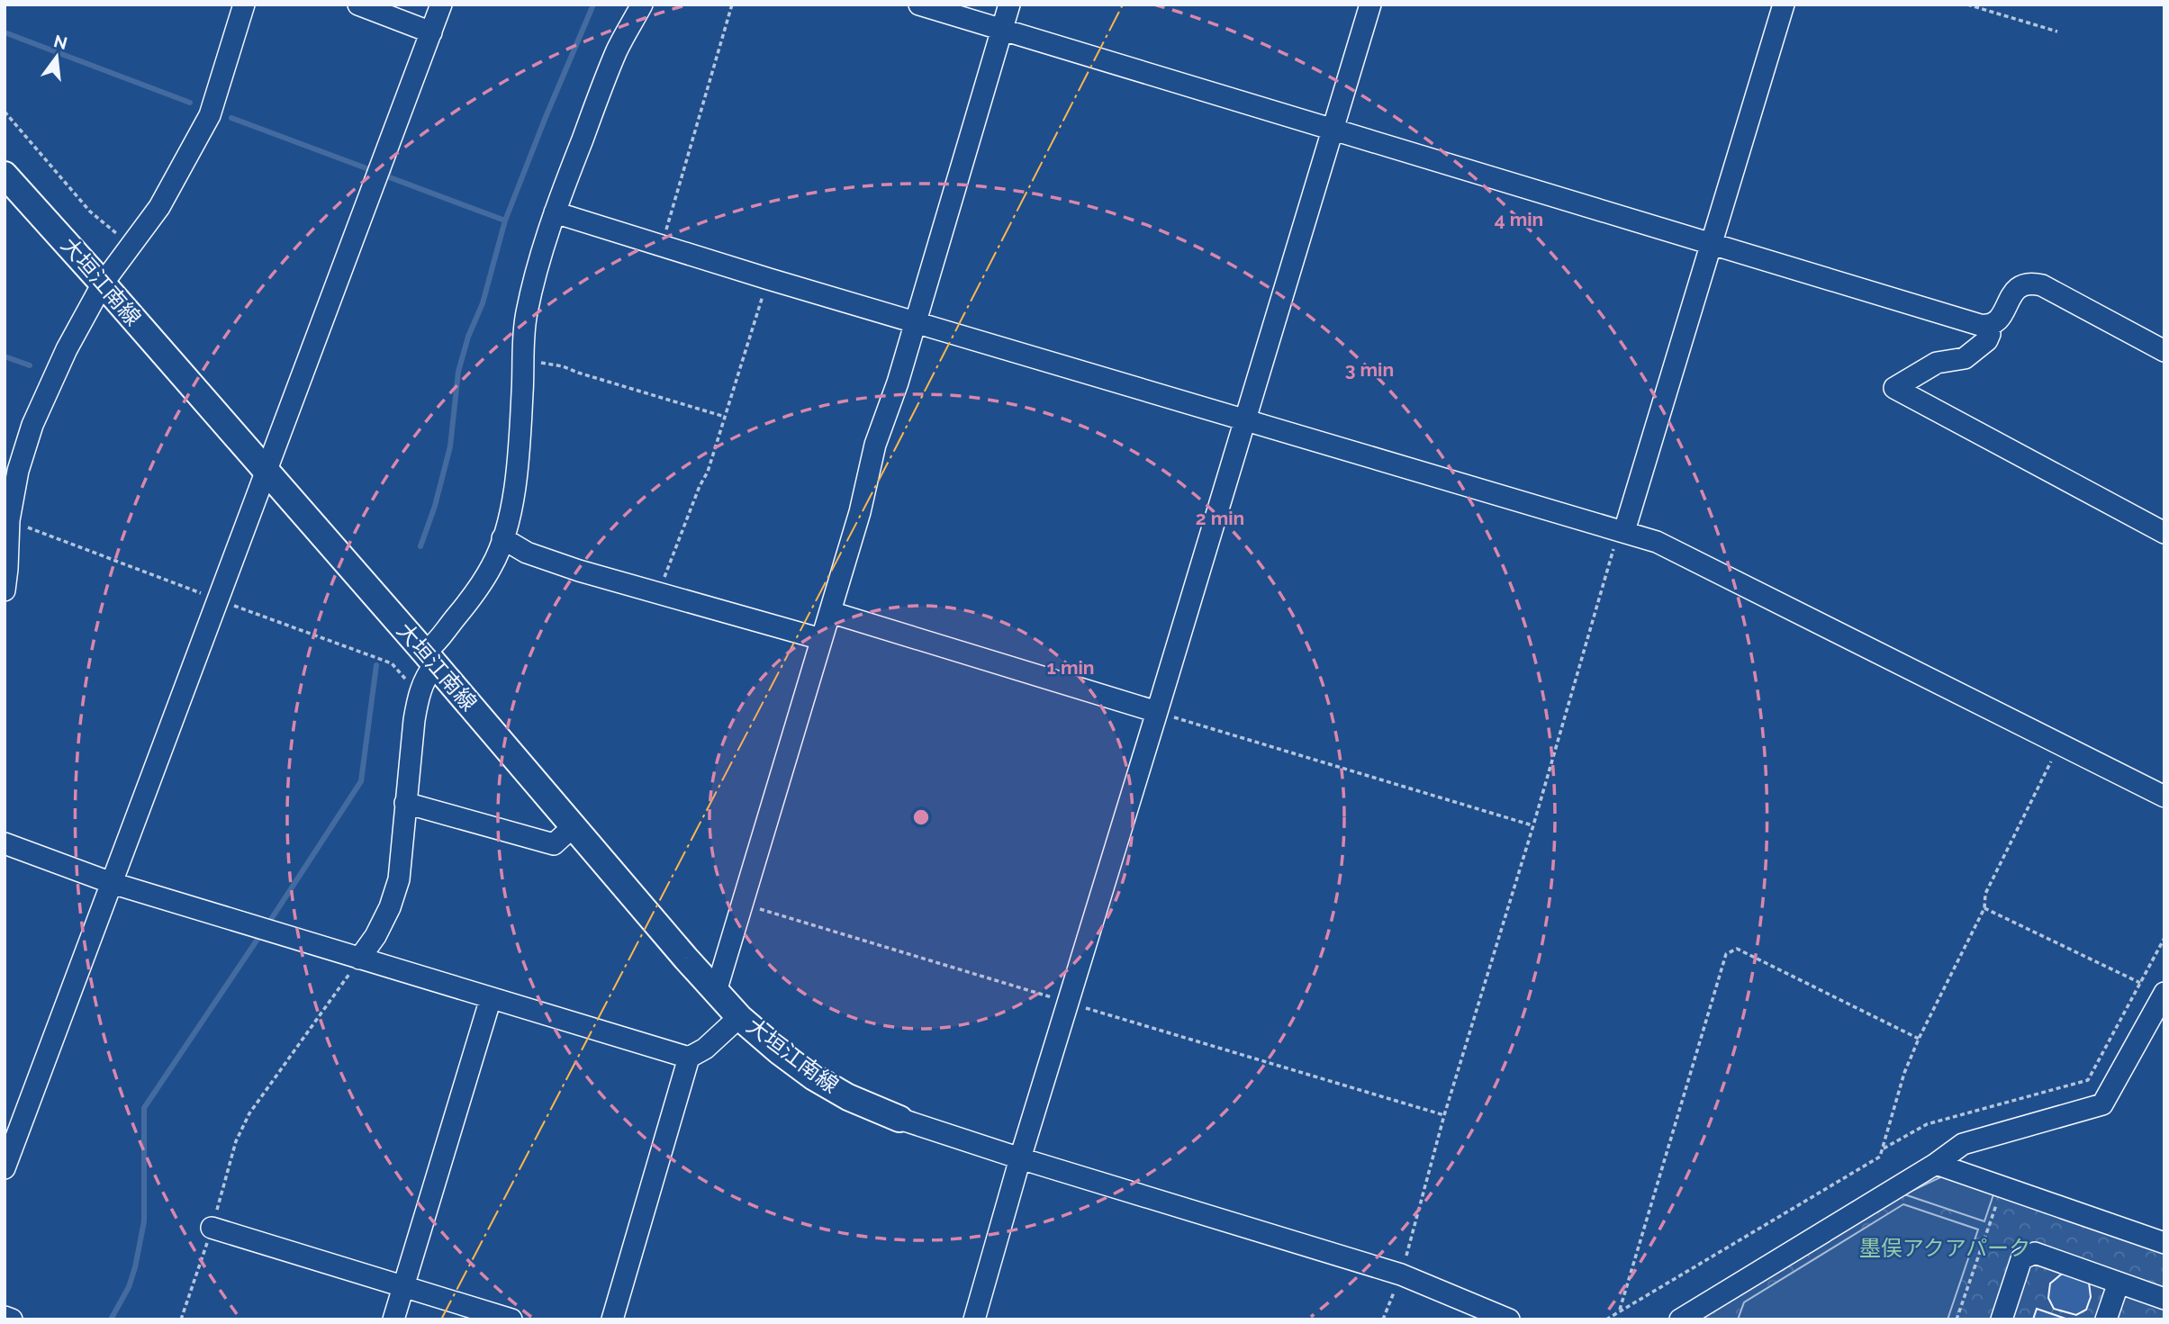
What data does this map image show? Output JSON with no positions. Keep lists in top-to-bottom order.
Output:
{
  "streets": {
    "main road": ["大垣江南線"]
  },
  "parks": ["墨俣アクアパーク"],
  "north": "top",
  "rings": [
    "4 min",
    "3 min",
    "2 min",
    "1 min"
  ]
}
